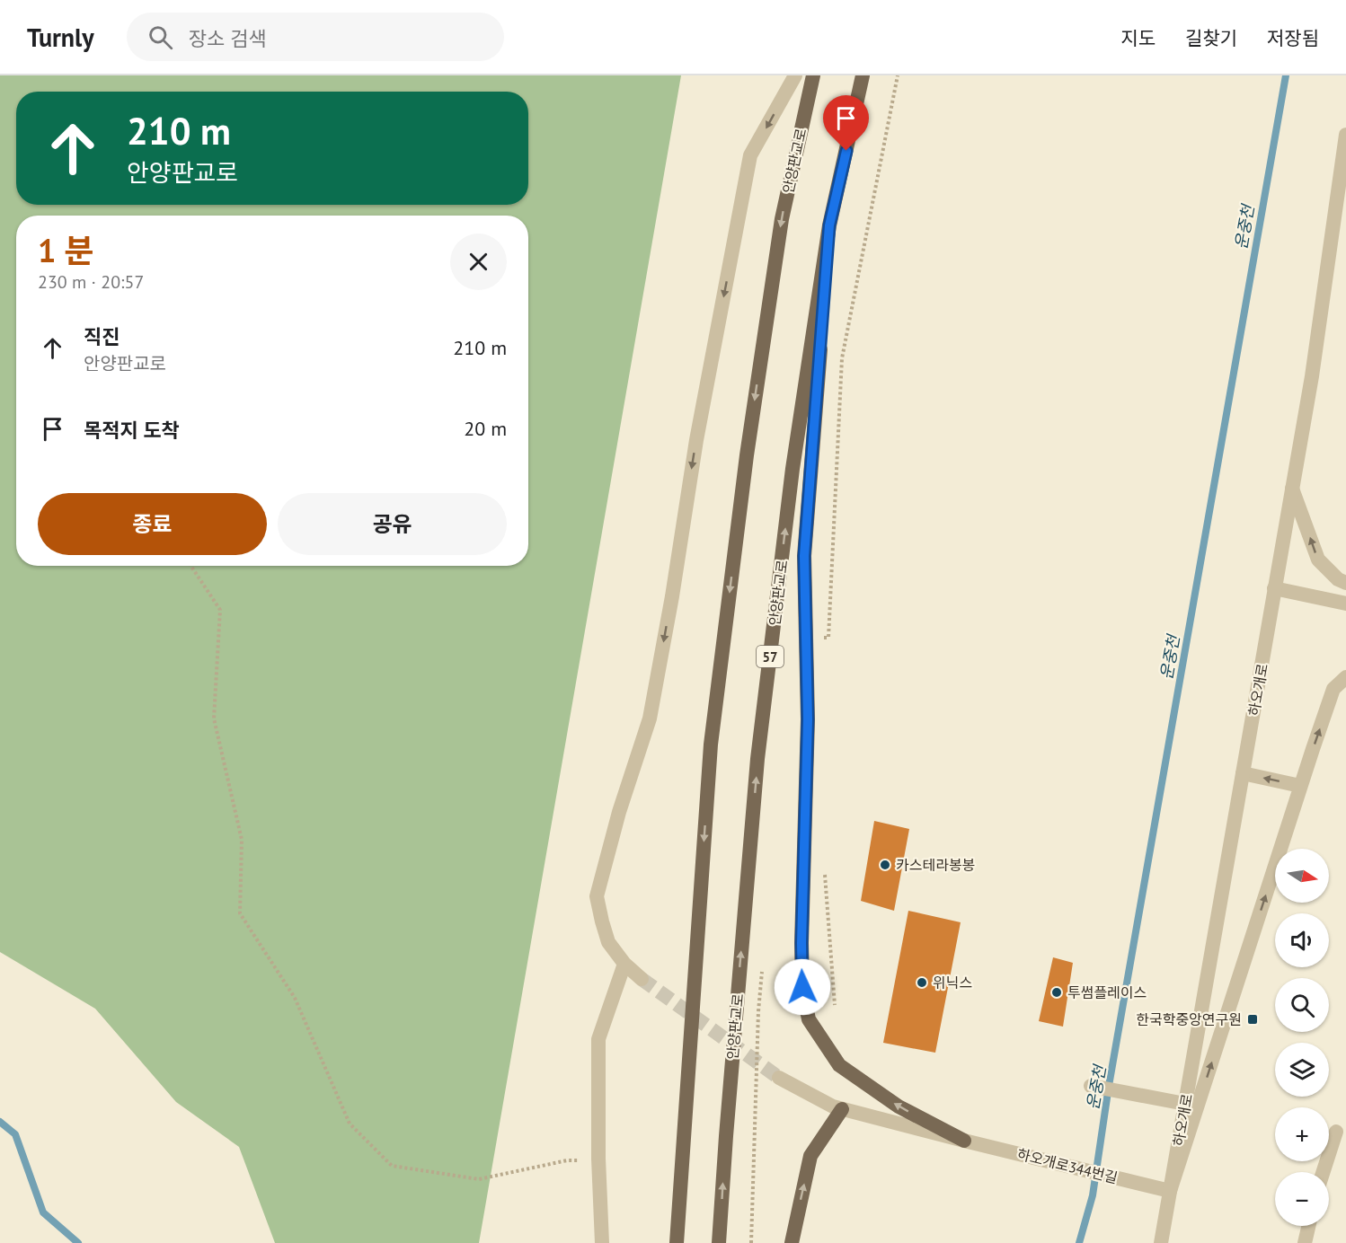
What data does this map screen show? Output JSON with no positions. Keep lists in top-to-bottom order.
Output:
{
  "streets": {
    "main road": ["안양판교로", "57"],
    "street": ["하오개로", "하오개로344번길"]
  },
  "crossings": [
    ["하오개로", "하오개로344번길"]
  ],
  "water": ["운중천"],
  "places": {
    "other": ["카스테라봉봉", "위닉스", "투썸플레이스"],
    "transit": ["한국학중앙연구원"]
  },
  "north": "right",
  "page": {
    "header": "Turnly",
    "search": "장소 검색",
    "nav": ["지도", "길찾기", "저장됨"],
    "turn": ["210 m", "안양판교로"],
    "heading": ["1 분", "230 m · 20:57"],
    "list": [
      {
        "name": "직진",
        "note": "안양판교로",
        "value": "210 m"
      },
      {
        "name": "목적지 도착",
        "value": "20 m"
      }
    ],
    "buttons": ["종료", "공유"],
    "map_buttons": ["+", "−"]
  }
}
